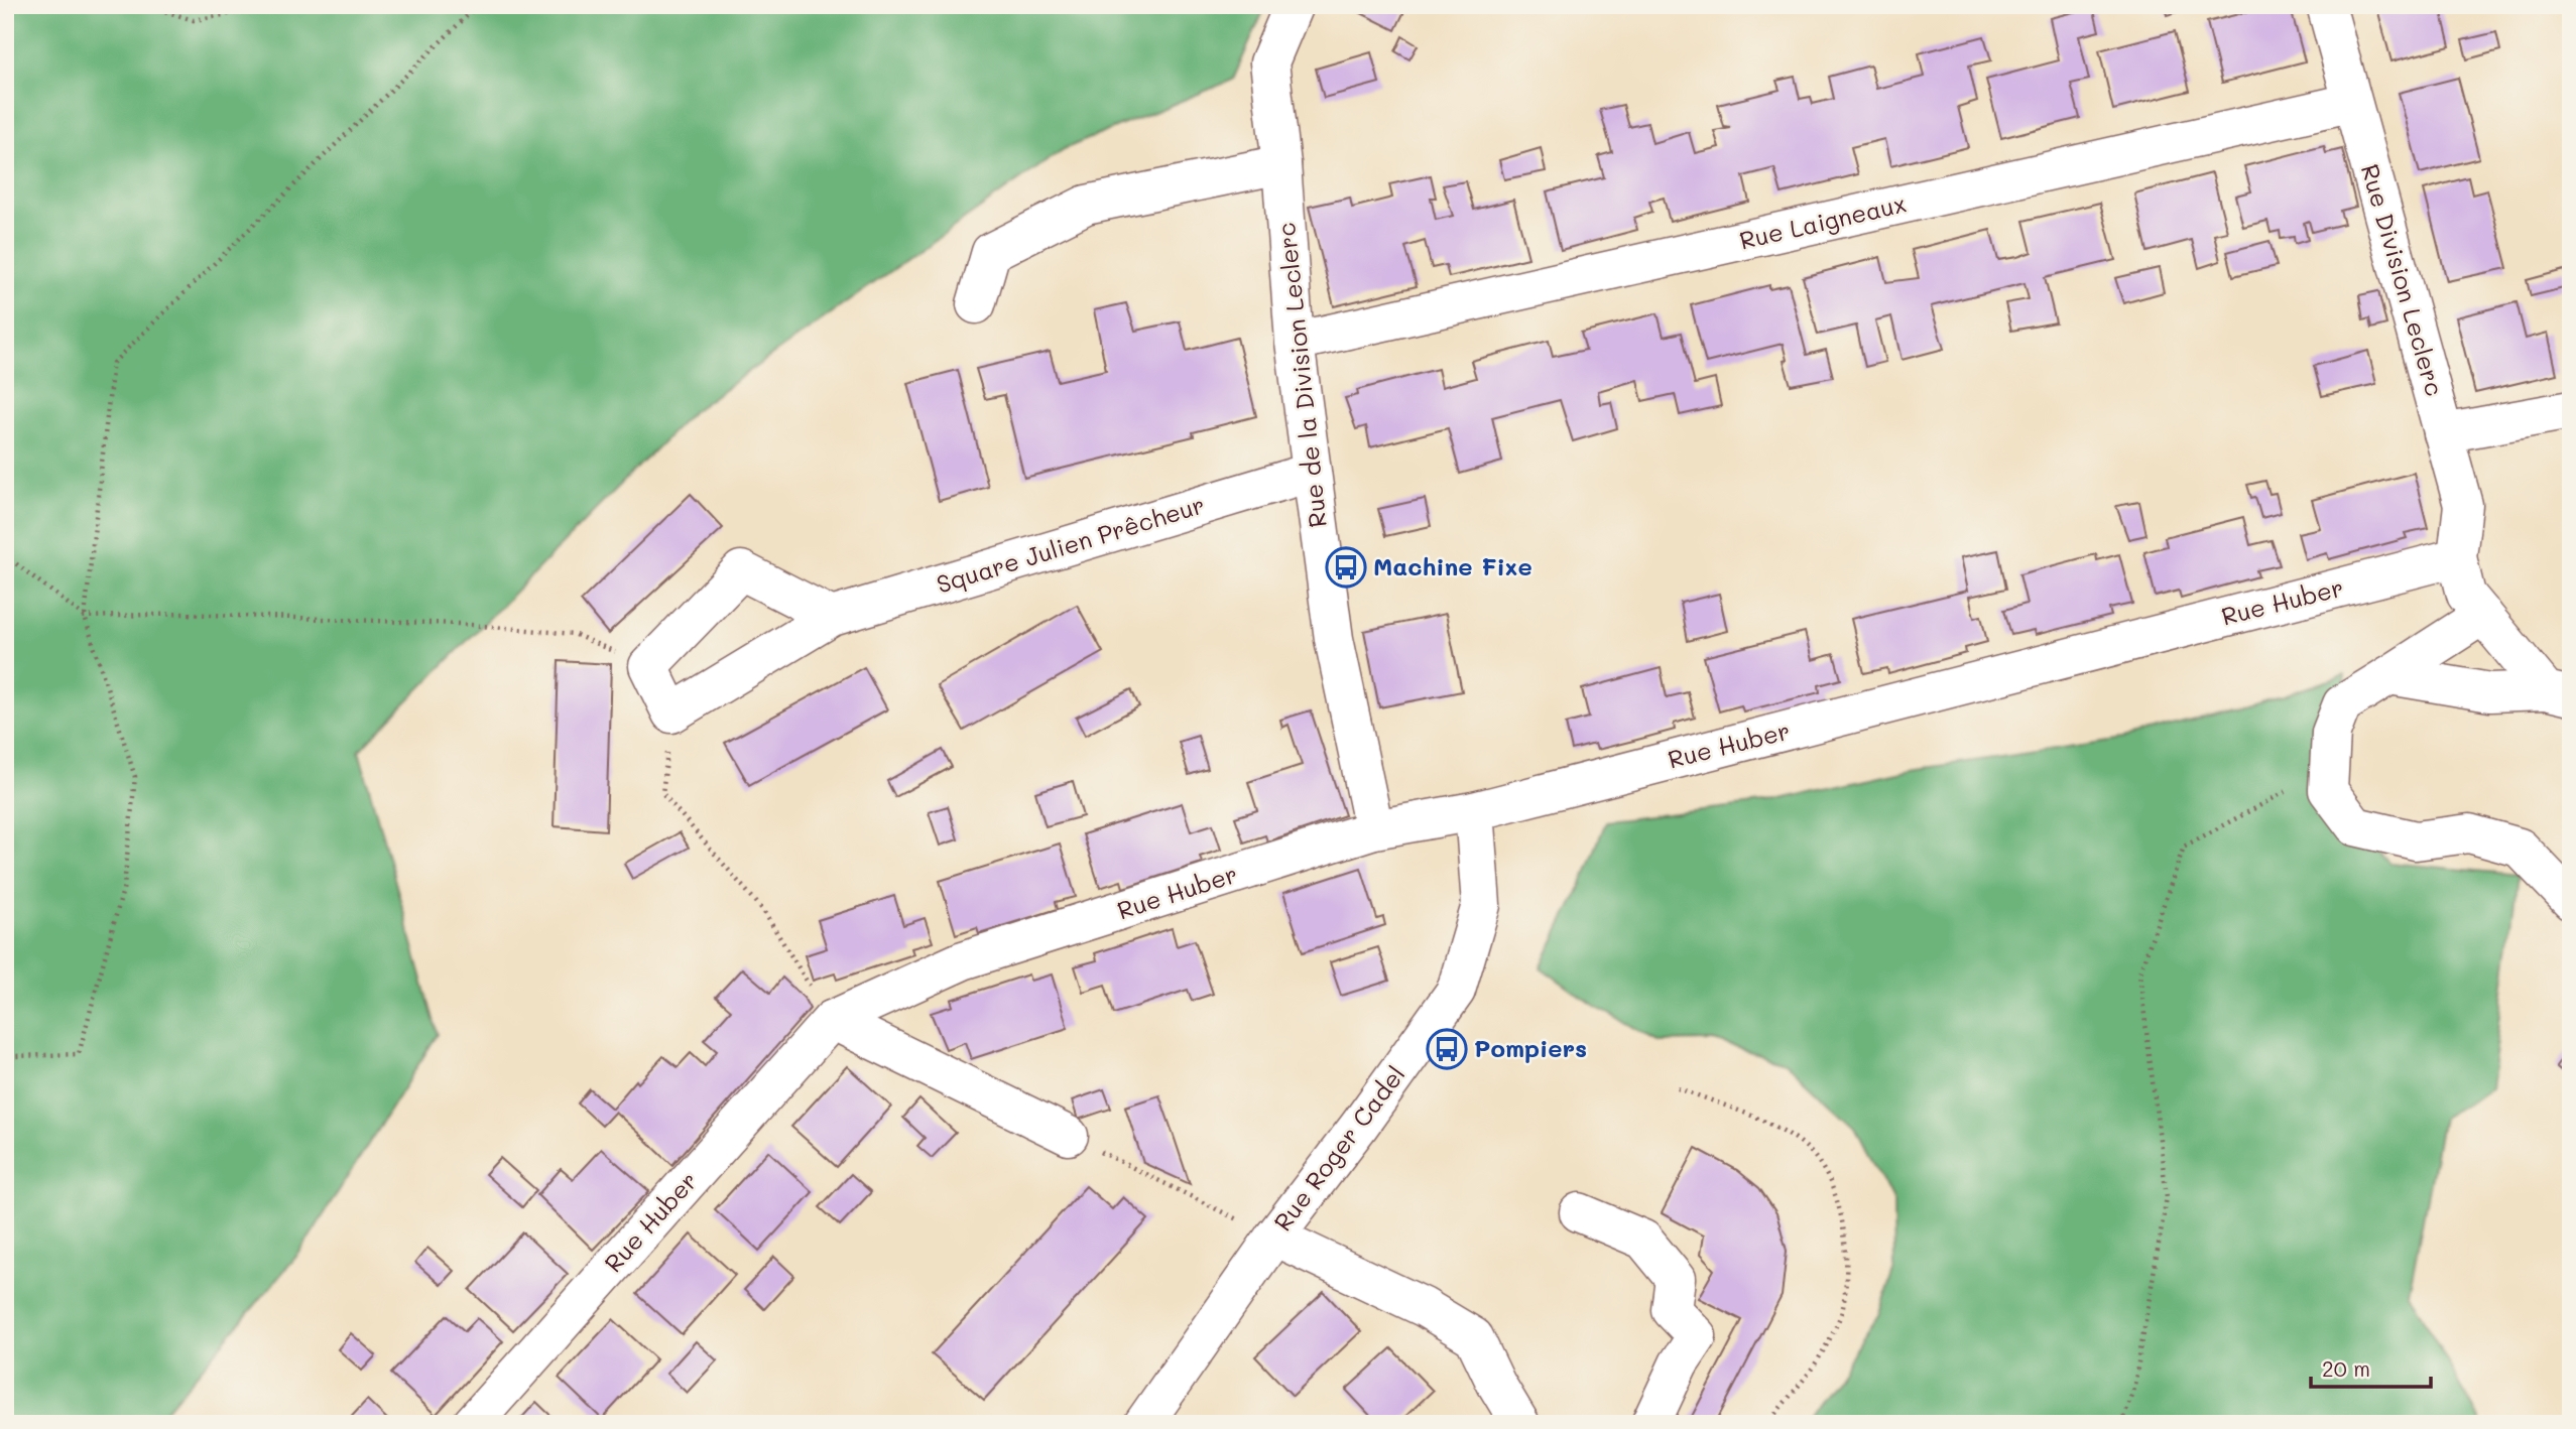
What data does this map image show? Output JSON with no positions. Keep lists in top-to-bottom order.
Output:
{
  "streets": {
    "street": [
      "Rue Laigneaux",
      "Rue Division Leclerc",
      "Rue de la Division Leclerc",
      "Square Julien Prêcheur",
      "Rue Huber",
      "Rue Roger Cadel"
    ]
  },
  "crossings": [
    ["Rue Laigneaux", "Rue Division Leclerc"],
    ["Rue Laigneaux", "Rue de la Division Leclerc"],
    ["Rue Division Leclerc", "Rue Huber"],
    ["Rue de la Division Leclerc", "Square Julien Prêcheur"],
    ["Rue de la Division Leclerc", "Rue Huber"],
    ["Rue Huber", "Rue Roger Cadel"]
  ],
  "places": {
    "bus stop": ["Machine Fixe", "Pompiers"]
  },
  "scale_bar": "20 m"
}
